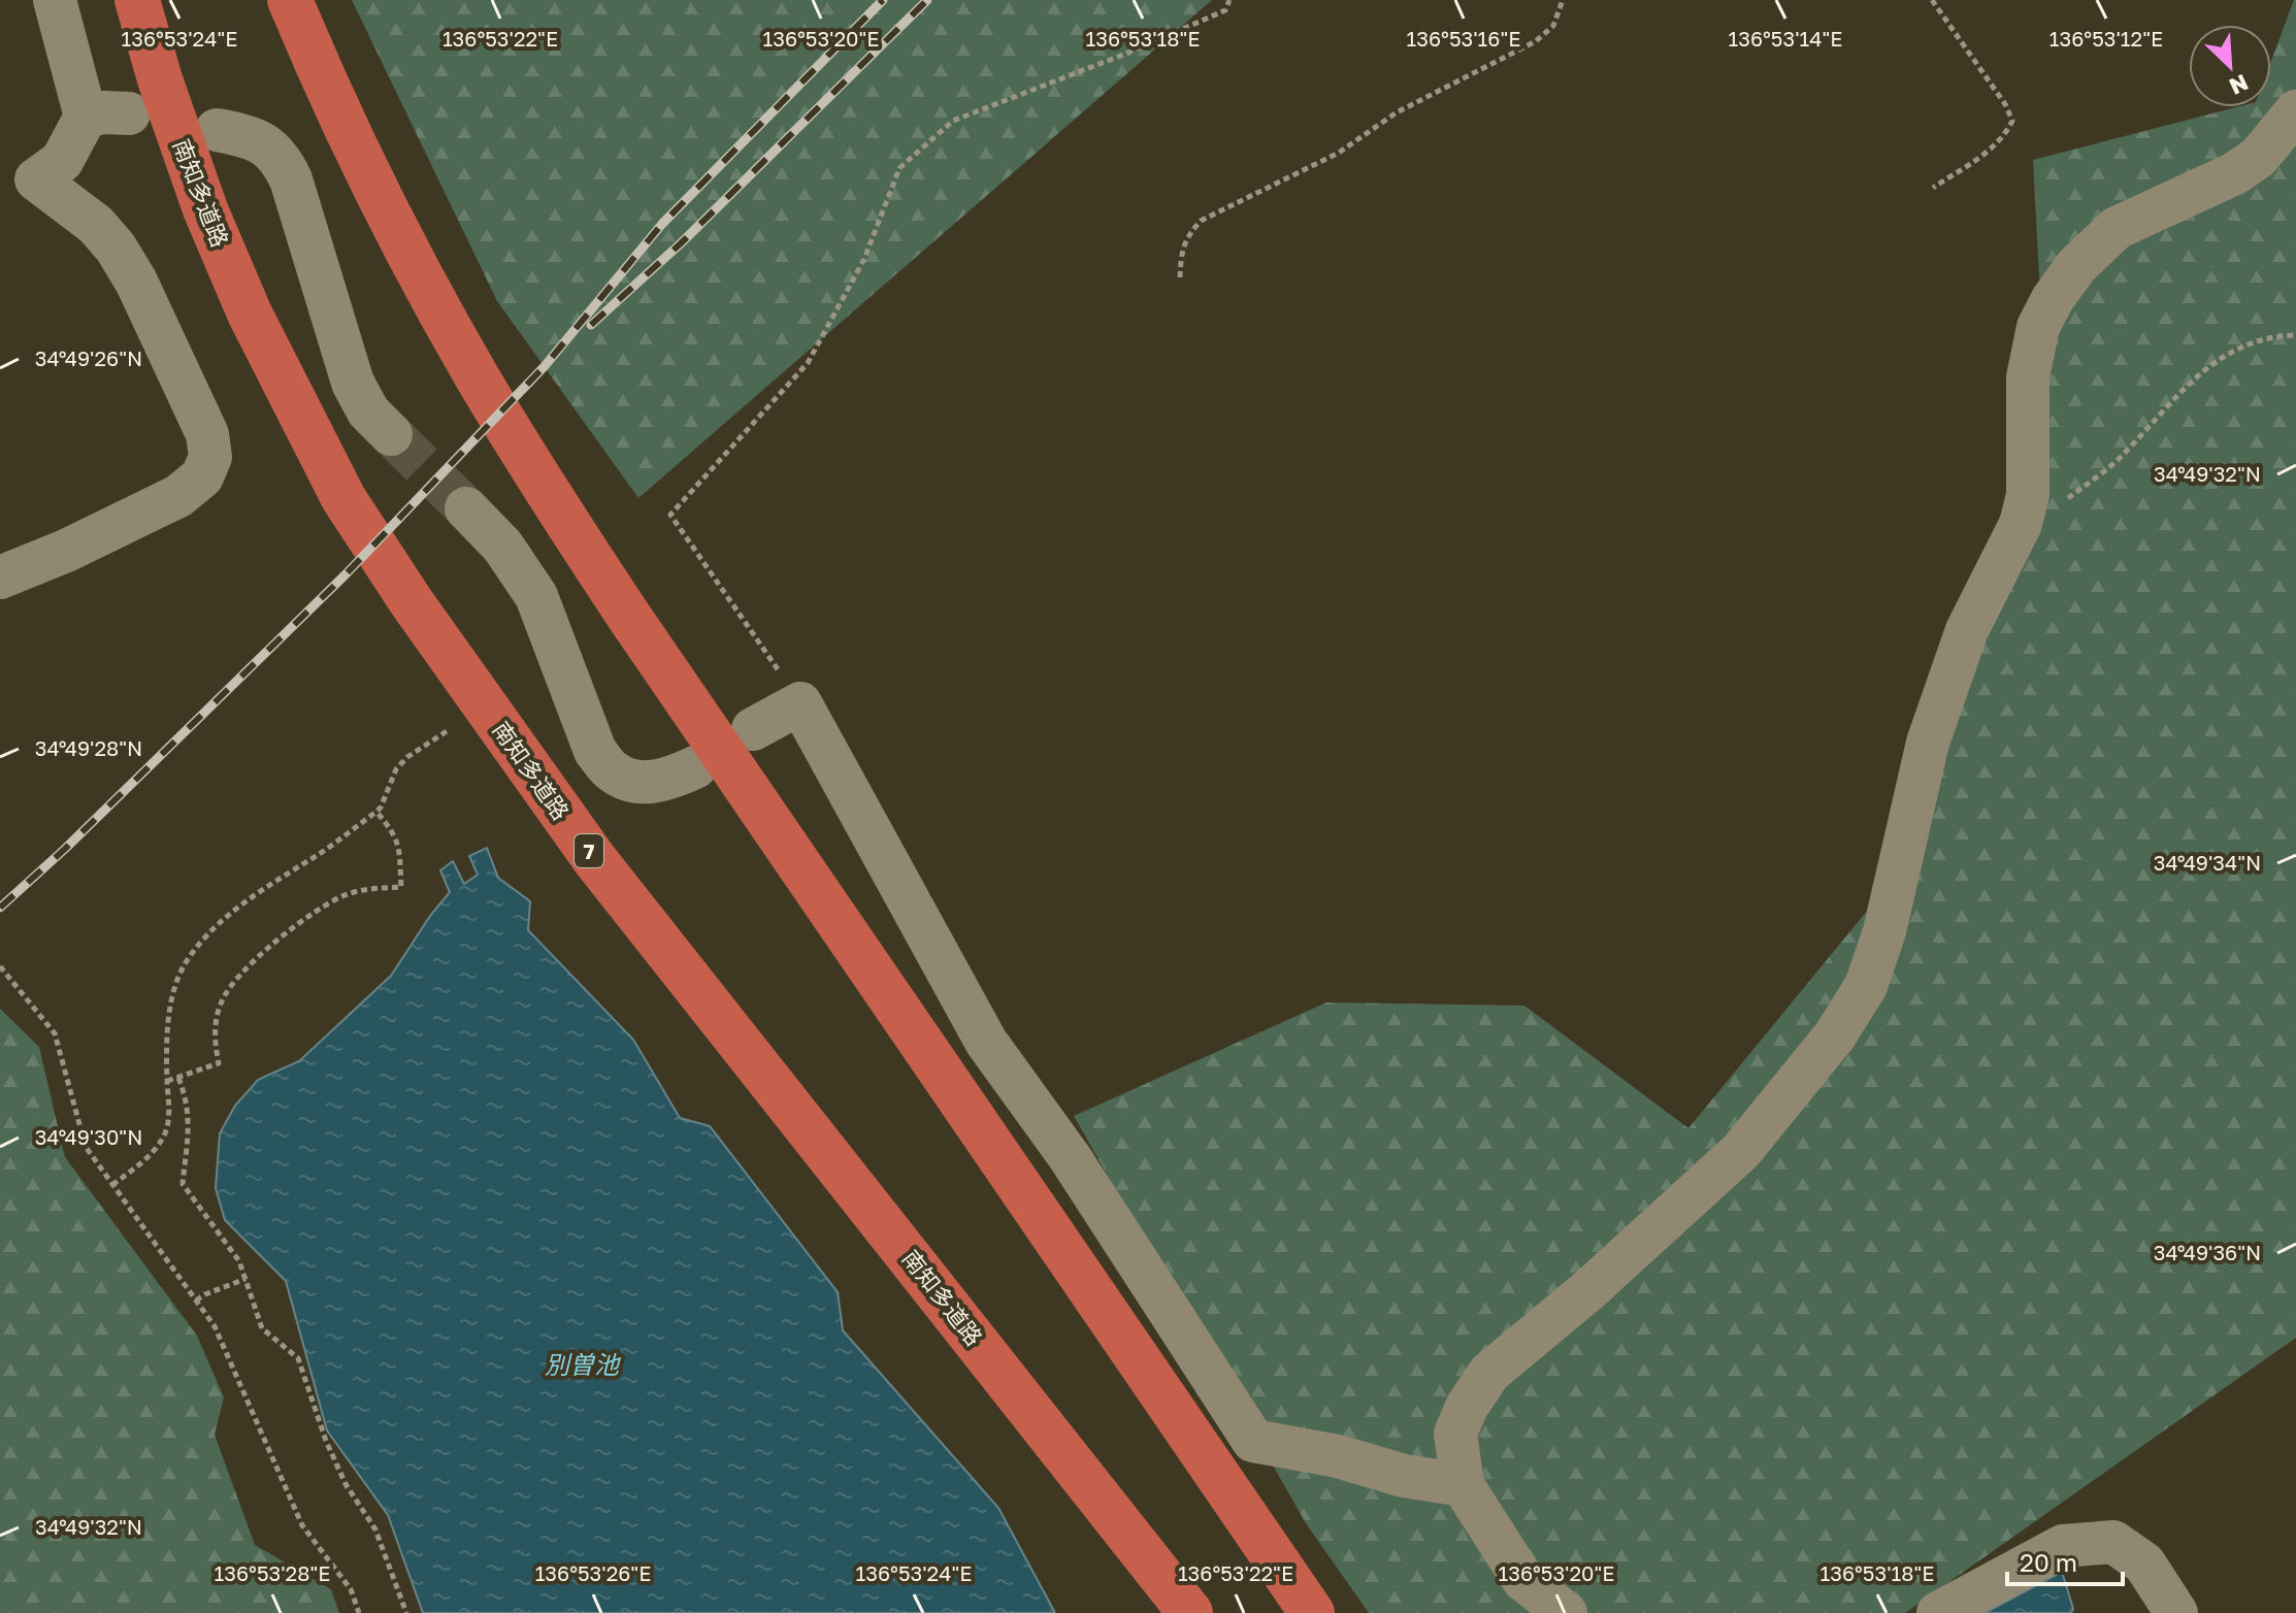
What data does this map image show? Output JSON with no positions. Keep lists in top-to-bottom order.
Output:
{
  "streets": {
    "highway": ["南知多道路", "7"]
  },
  "water": ["別曽池"],
  "scale_bar": "20 m",
  "north": "bottom right",
  "coordinates": [
    "136°53'24\"E",
    "136°53'22\"E",
    "136°53'20\"E",
    "136°53'18\"E",
    "136°53'16\"E",
    "136°53'14\"E",
    "136°53'12\"E",
    "34°49'26\"N",
    "34°49'32\"N",
    "34°49'28\"N",
    "34°49'34\"N",
    "34°49'30\"N",
    "34°49'36\"N",
    "136°53'28\"E",
    "136°53'26\"E"
  ]
}
